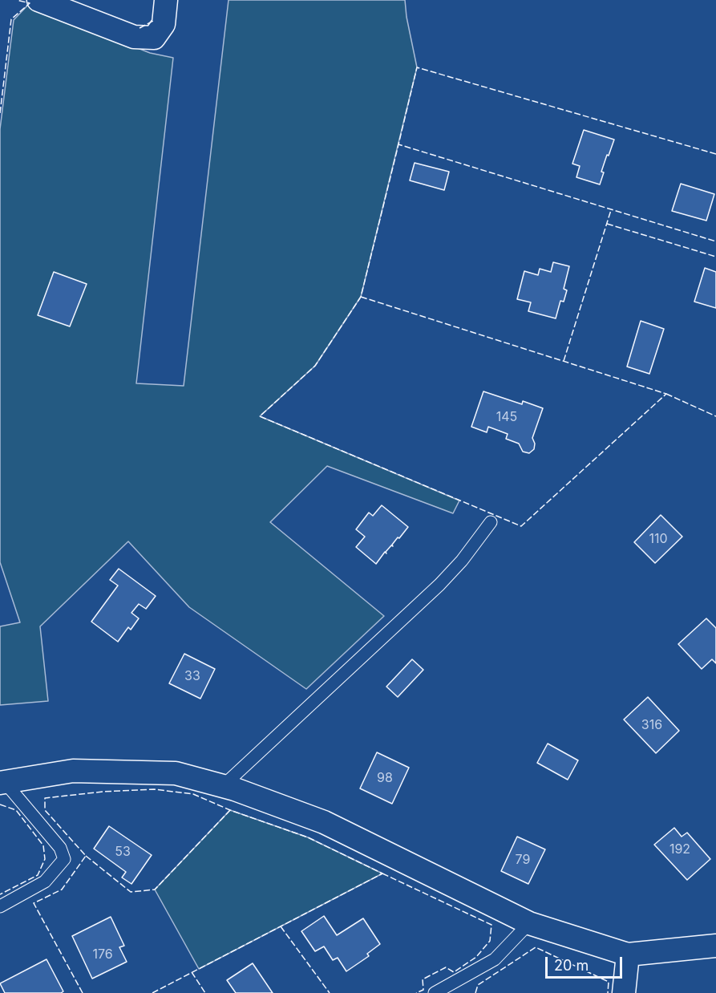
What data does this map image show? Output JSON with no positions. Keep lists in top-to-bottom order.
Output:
{
  "house_numbers": [
    "145",
    "110",
    "33",
    "316",
    "98",
    "192",
    "53",
    "79",
    "176"
  ],
  "scale_bar": "20 m"
}
